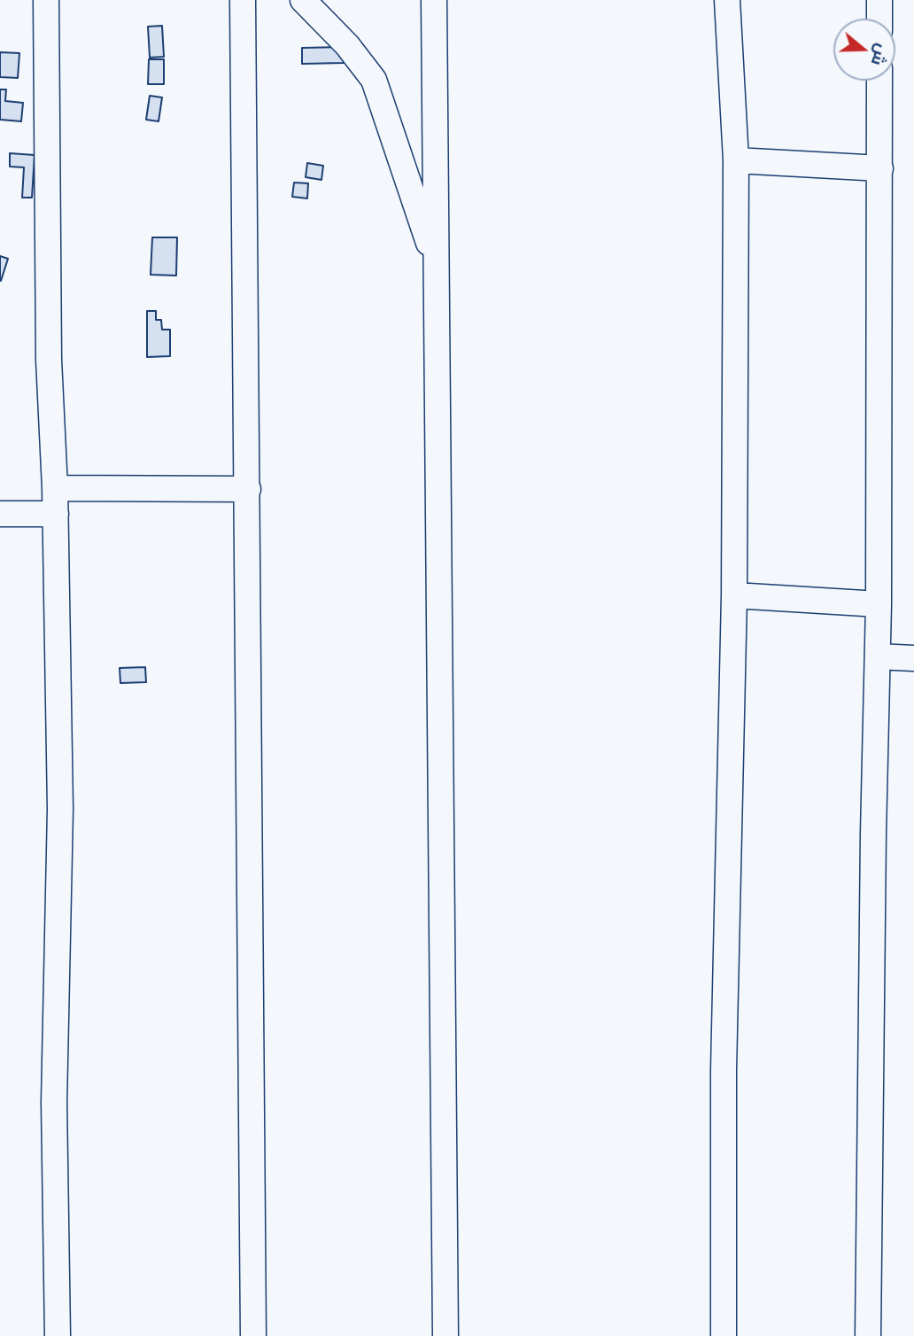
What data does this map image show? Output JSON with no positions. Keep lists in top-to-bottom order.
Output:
{
  "north": "right"
}
